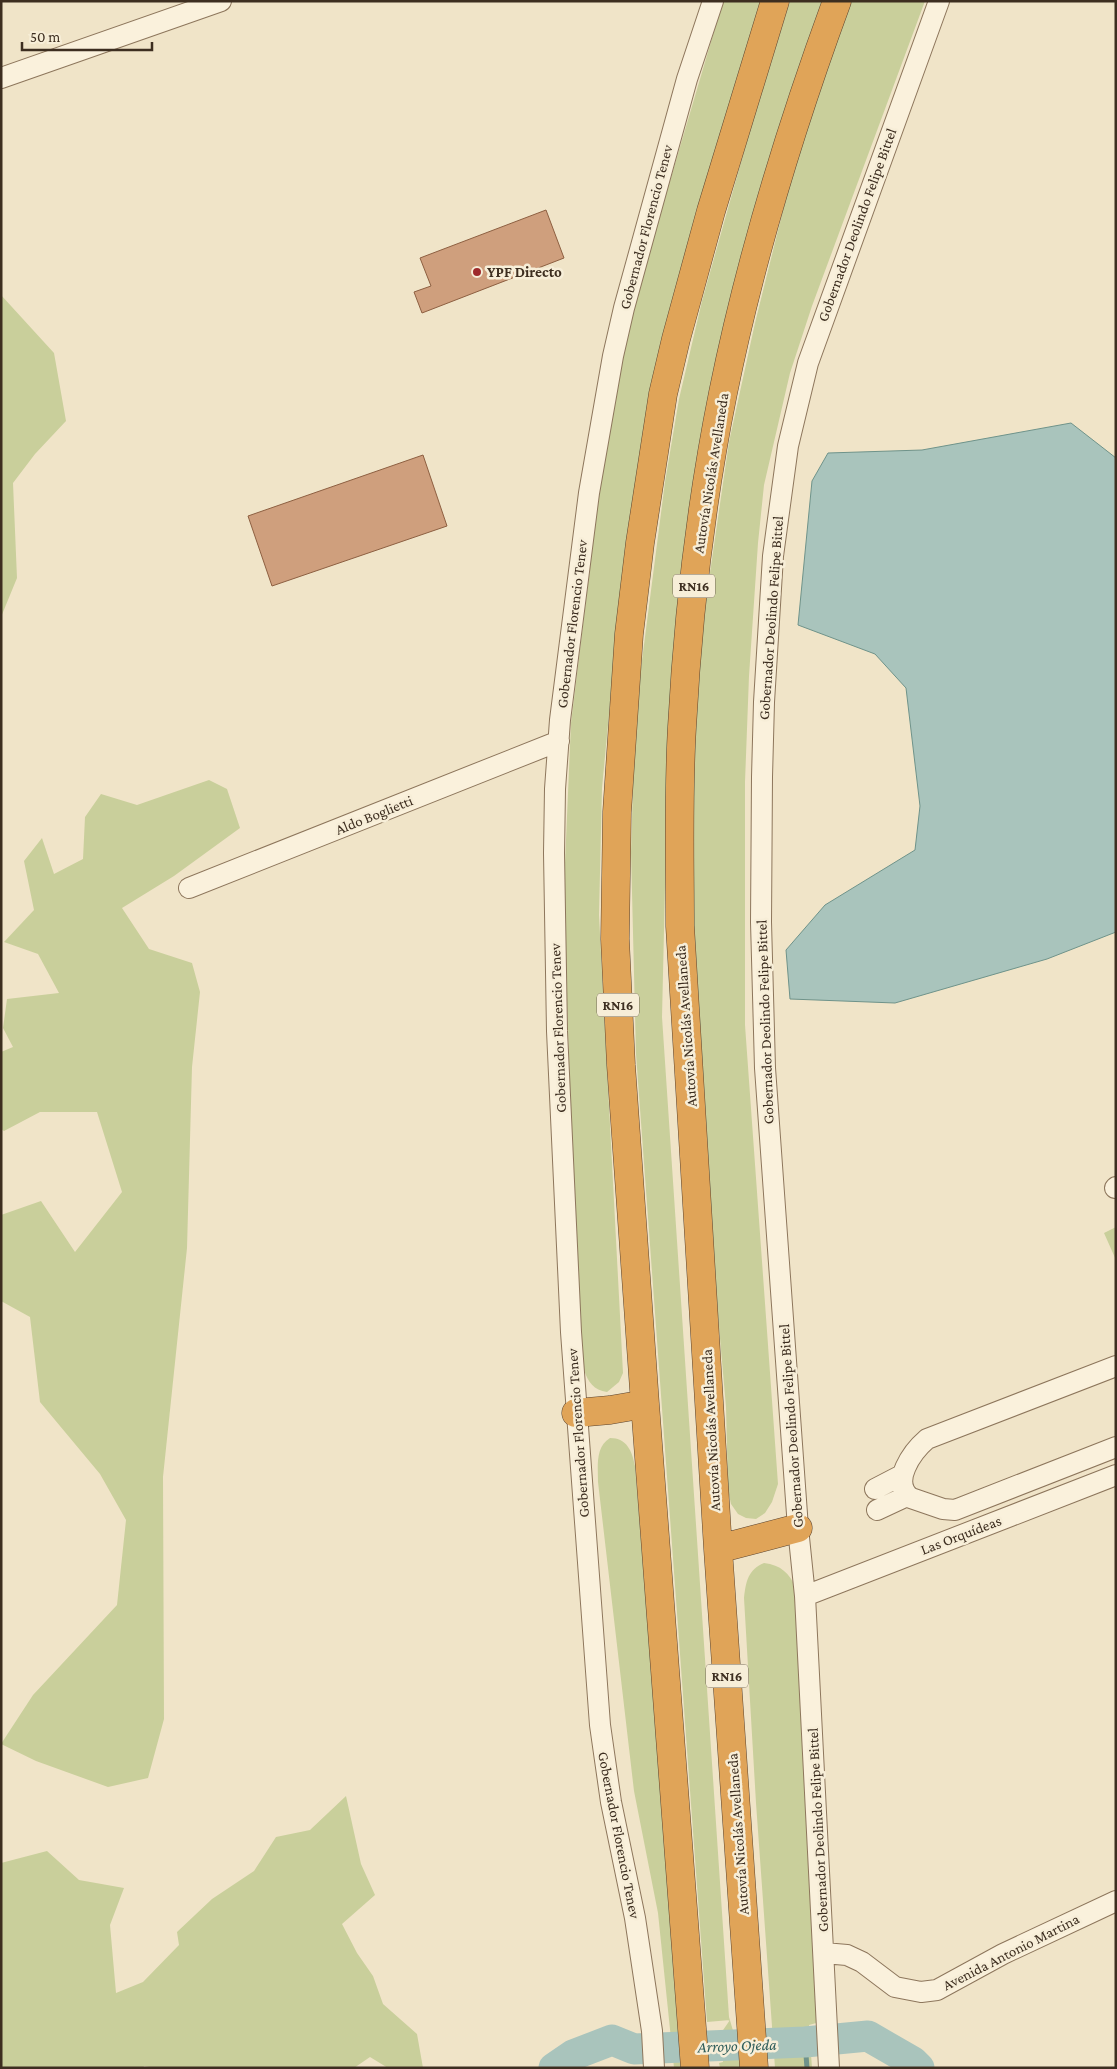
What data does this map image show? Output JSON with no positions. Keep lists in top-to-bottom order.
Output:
{
  "streets": {
    "highway": ["Autovía Nicolás Avellaneda", "RN16"],
    "street": [
      "Gobernador Deolindo Felipe Bittel",
      "Gobernador Florencio Tenev",
      "Aldo Boglietti",
      "Las Orquídeas",
      "Avenida Antonio Martina"
    ]
  },
  "crossings": [
    ["Gobernador Deolindo Felipe Bittel", "Las Orquídeas"],
    ["Gobernador Deolindo Felipe Bittel", "Avenida Antonio Martina"],
    ["Gobernador Florencio Tenev", "Aldo Boglietti"]
  ],
  "water": ["Arroyo Ojeda"],
  "places": ["YPF Directo"],
  "scale_bar": "50 m"
}
